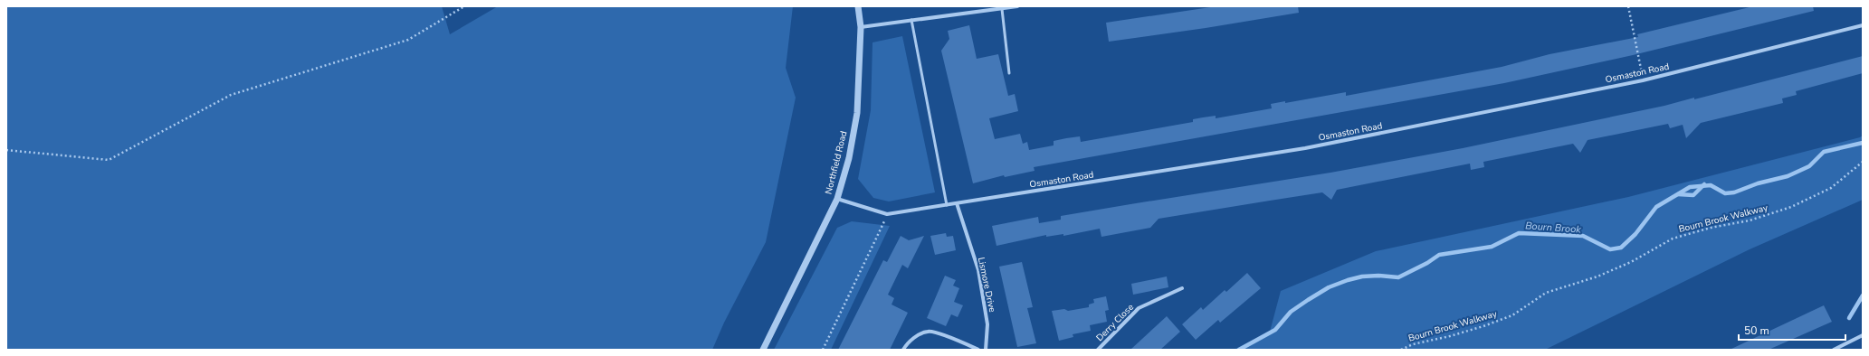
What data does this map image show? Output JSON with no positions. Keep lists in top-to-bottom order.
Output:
{
  "streets": {
    "street": [
      "Osmaston Road",
      "Northfield Road",
      "Lismore Drive",
      "Derry Close"
    ],
    "path": ["Bourn Brook Walkway"]
  },
  "crossings": [
    ["Osmaston Road", "Northfield Road"],
    ["Osmaston Road", "Lismore Drive"]
  ],
  "water": ["Bourn Brook"],
  "scale_bar": "50 m"
}
